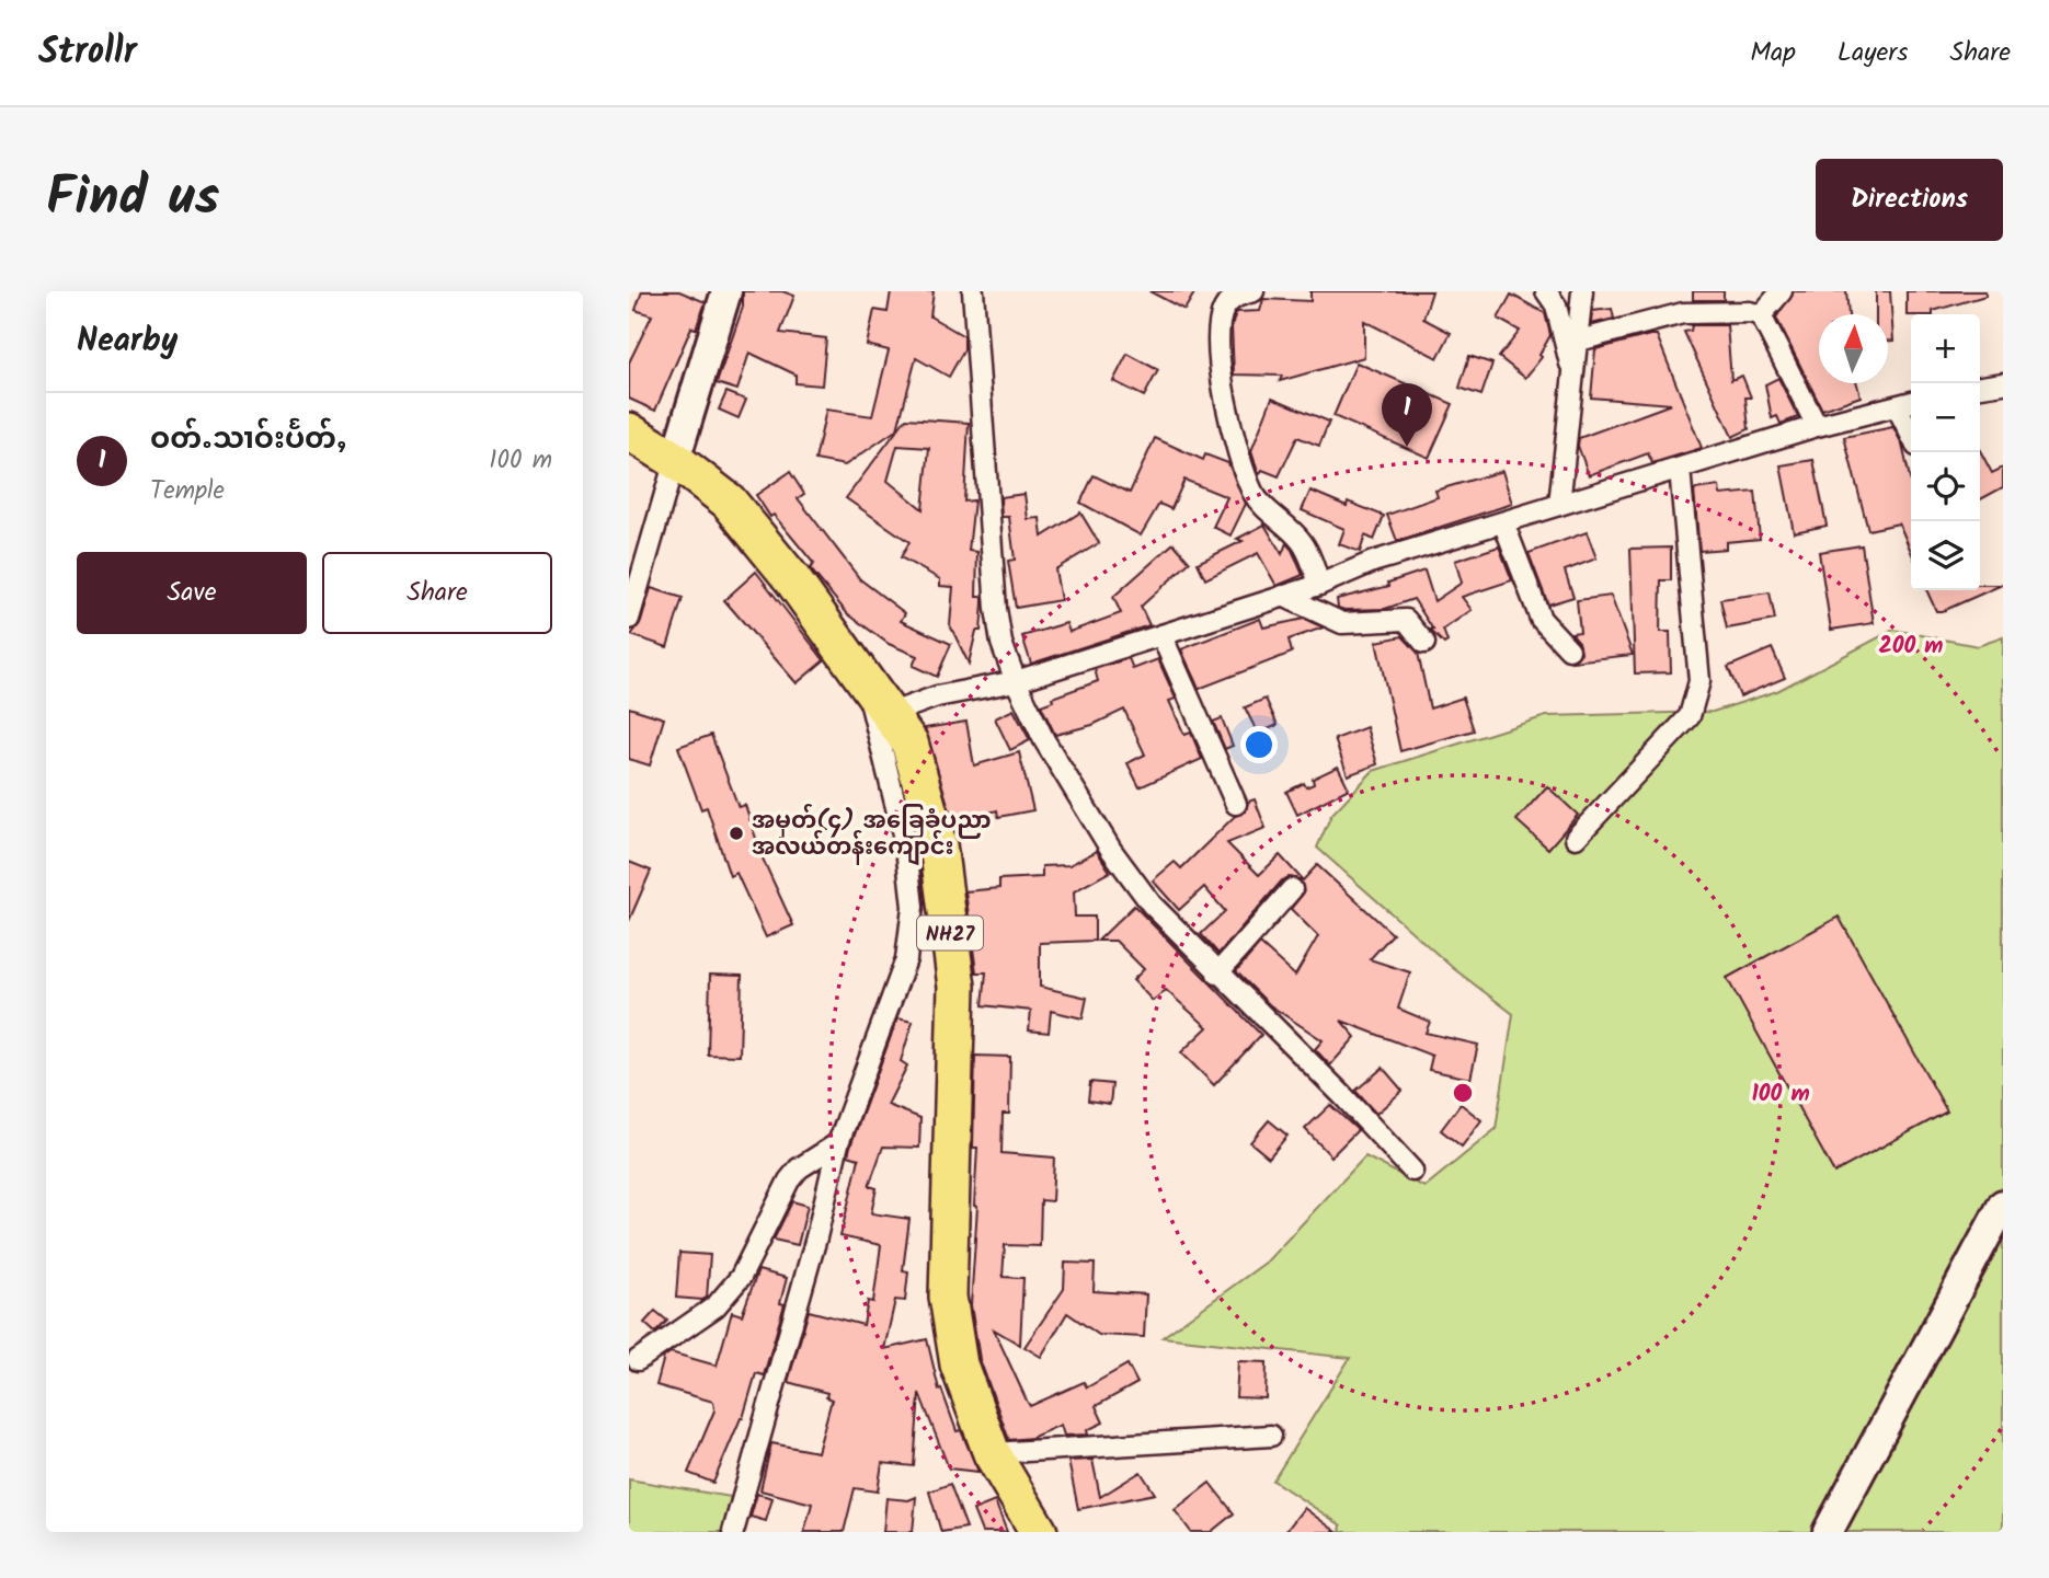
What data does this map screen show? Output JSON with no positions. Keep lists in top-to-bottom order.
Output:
{
  "streets": {
    "highway": ["NH27"]
  },
  "places": ["အမှတ်(၄) အခြေခံပညာ အလယ်တန်းကျောင်း"],
  "north": "top",
  "page": {
    "header": "Strollr",
    "nav": ["Map", "Layers", "Share"],
    "title": "Find us",
    "buttons": [
      "Directions",
      ["Save", "Share"]
    ],
    "heading": "Nearby",
    "map_buttons": ["+", "−"],
    "pins": "1",
    "list": [
      {
        "mark": "1",
        "name": "ဝတ်ႉသၢဝ်းပႅတ်ႇ",
        "note": "Temple",
        "value": "100 m"
      }
    ]
  },
  "rings": ["200 m", "100 m"]
}
